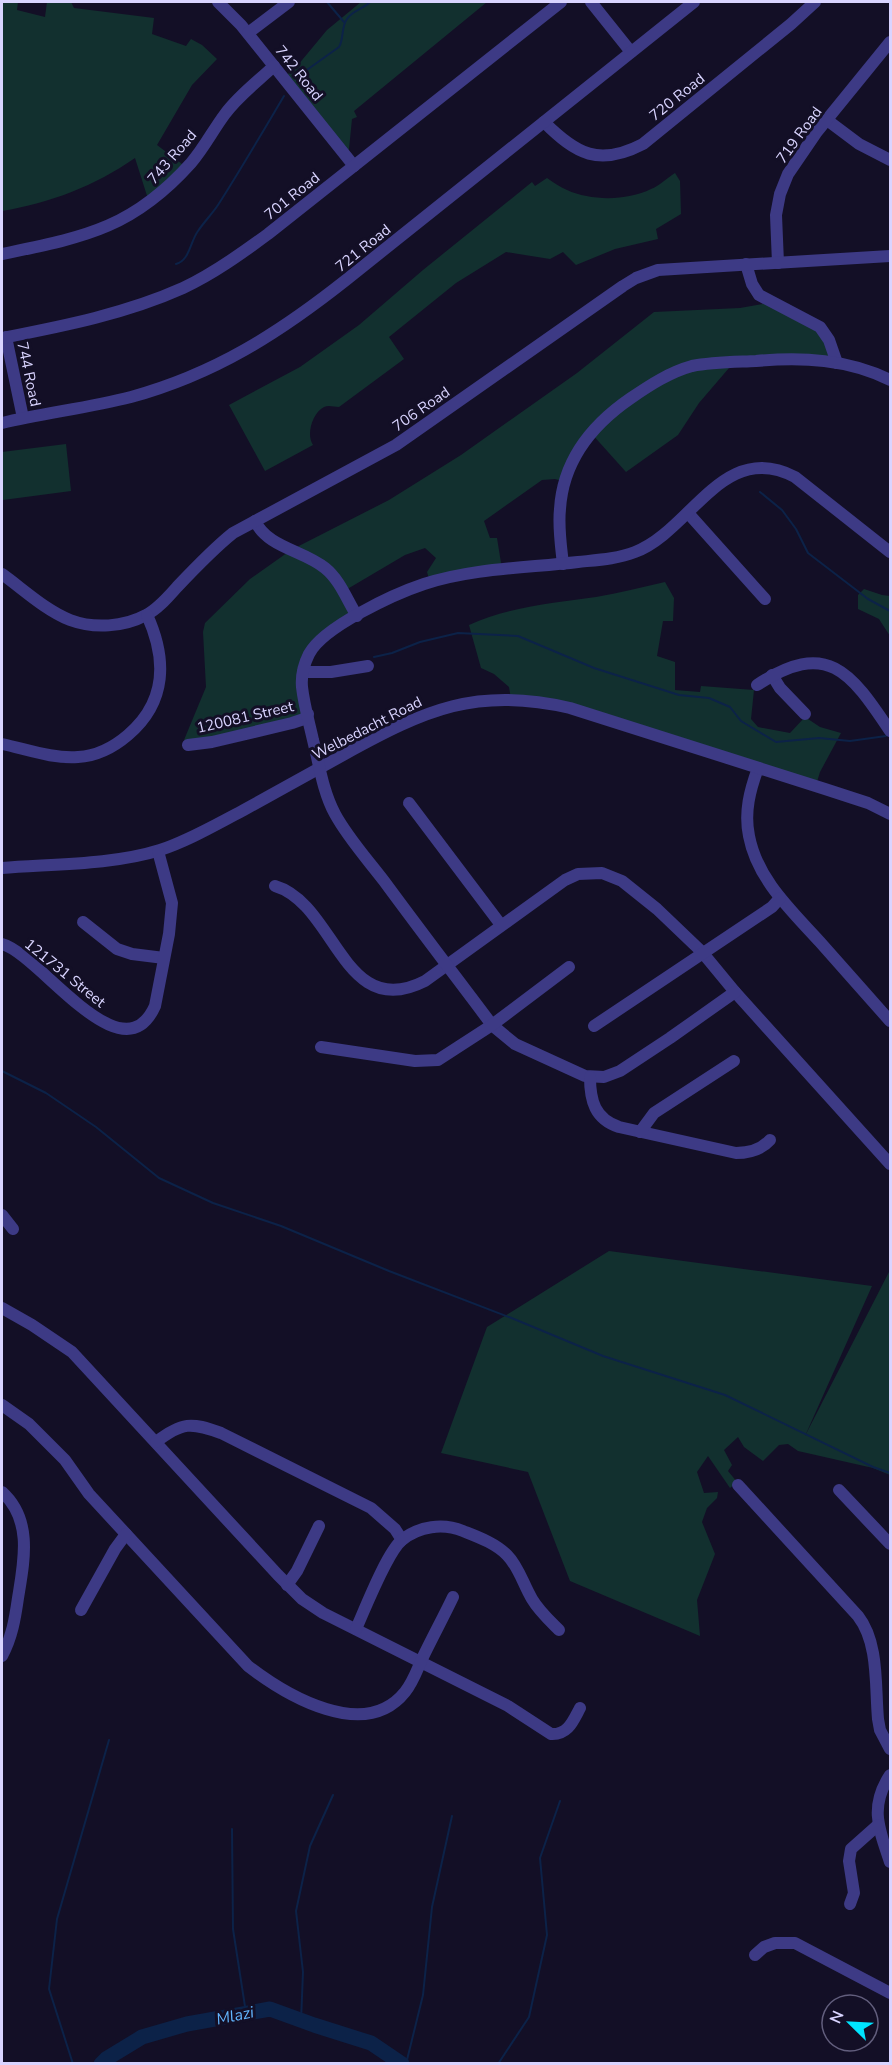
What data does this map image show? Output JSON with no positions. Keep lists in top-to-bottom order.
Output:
{
  "streets": {
    "street": [
      "742 Road",
      "720 Road",
      "719 Road",
      "743 Road",
      "701 Road",
      "721 Road",
      "744 Road",
      "706 Road",
      "120081 Street",
      "Welbedacht Road",
      "121731 Street"
    ]
  },
  "crossings": [
    ["742 Road", "743 Road"],
    ["742 Road", "701 Road"],
    ["720 Road", "721 Road"],
    ["719 Road", "706 Road"],
    ["701 Road", "744 Road"],
    ["721 Road", "744 Road"],
    ["Welbedacht Road", "121731 Street"]
  ],
  "water": ["Mlazi"],
  "north": "top left"
}
